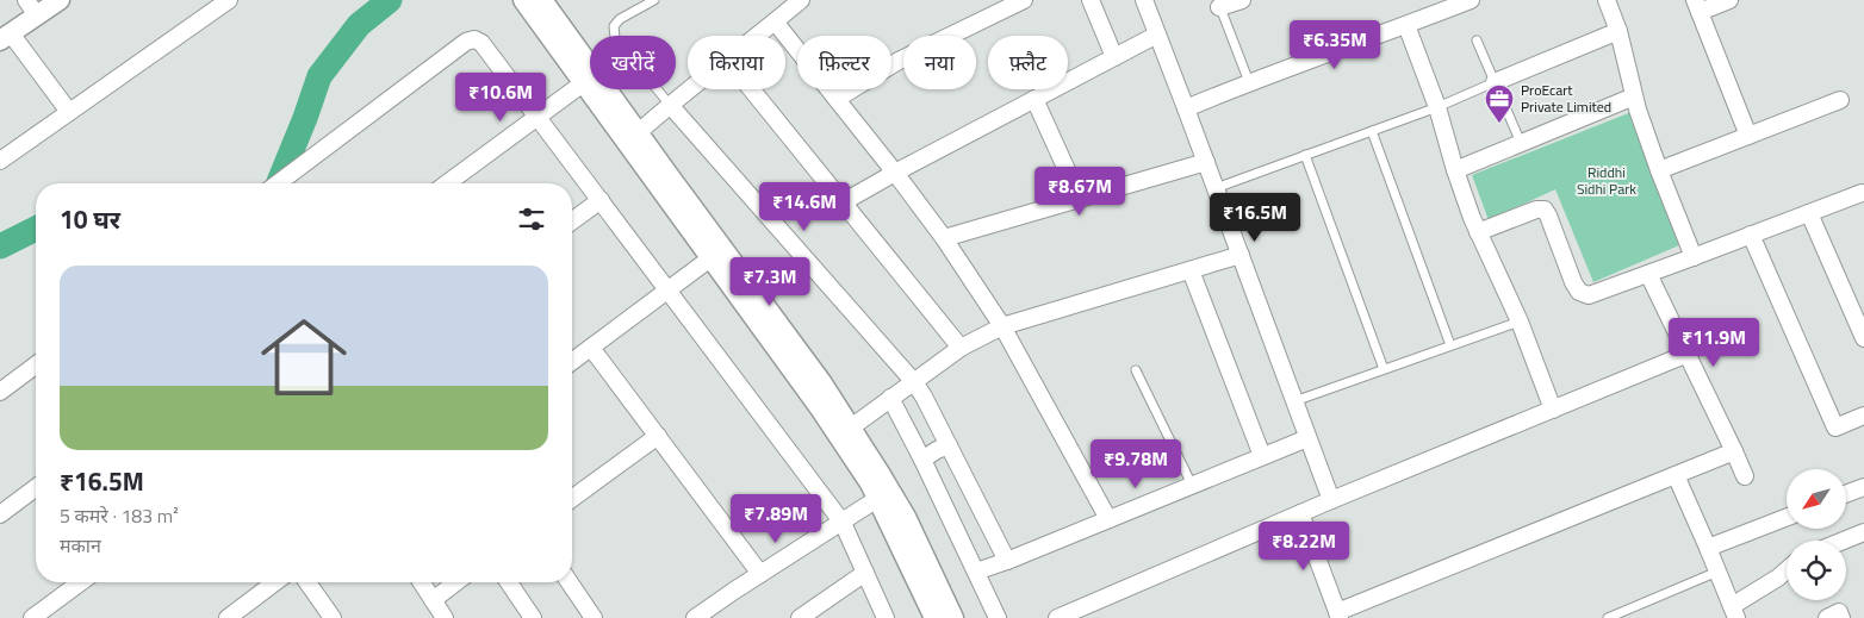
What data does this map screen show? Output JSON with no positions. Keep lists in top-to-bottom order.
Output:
{
  "parks": ["Riddhi Sidhi Park"],
  "places": {
    "office": ["ProEcart Private Limited"]
  },
  "north": "bottom left",
  "page": {
    "price": [
      "₹6.35M",
      "₹10.6M",
      "₹8.67M",
      "₹14.6M",
      "₹16.5M",
      "₹7.3M",
      "₹11.9M",
      "₹9.78M",
      "₹7.89M",
      "₹8.22M"
    ],
    "chip": [
      "खरीदें",
      "किराया",
      "फ़िल्टर",
      "नया",
      "फ़्लैट"
    ],
    "heading": "10 घर",
    "list": [
      {
        "name": "₹16.5M",
        "note": "5 कमरे · 183 m² · मकान"
      }
    ]
  }
}
